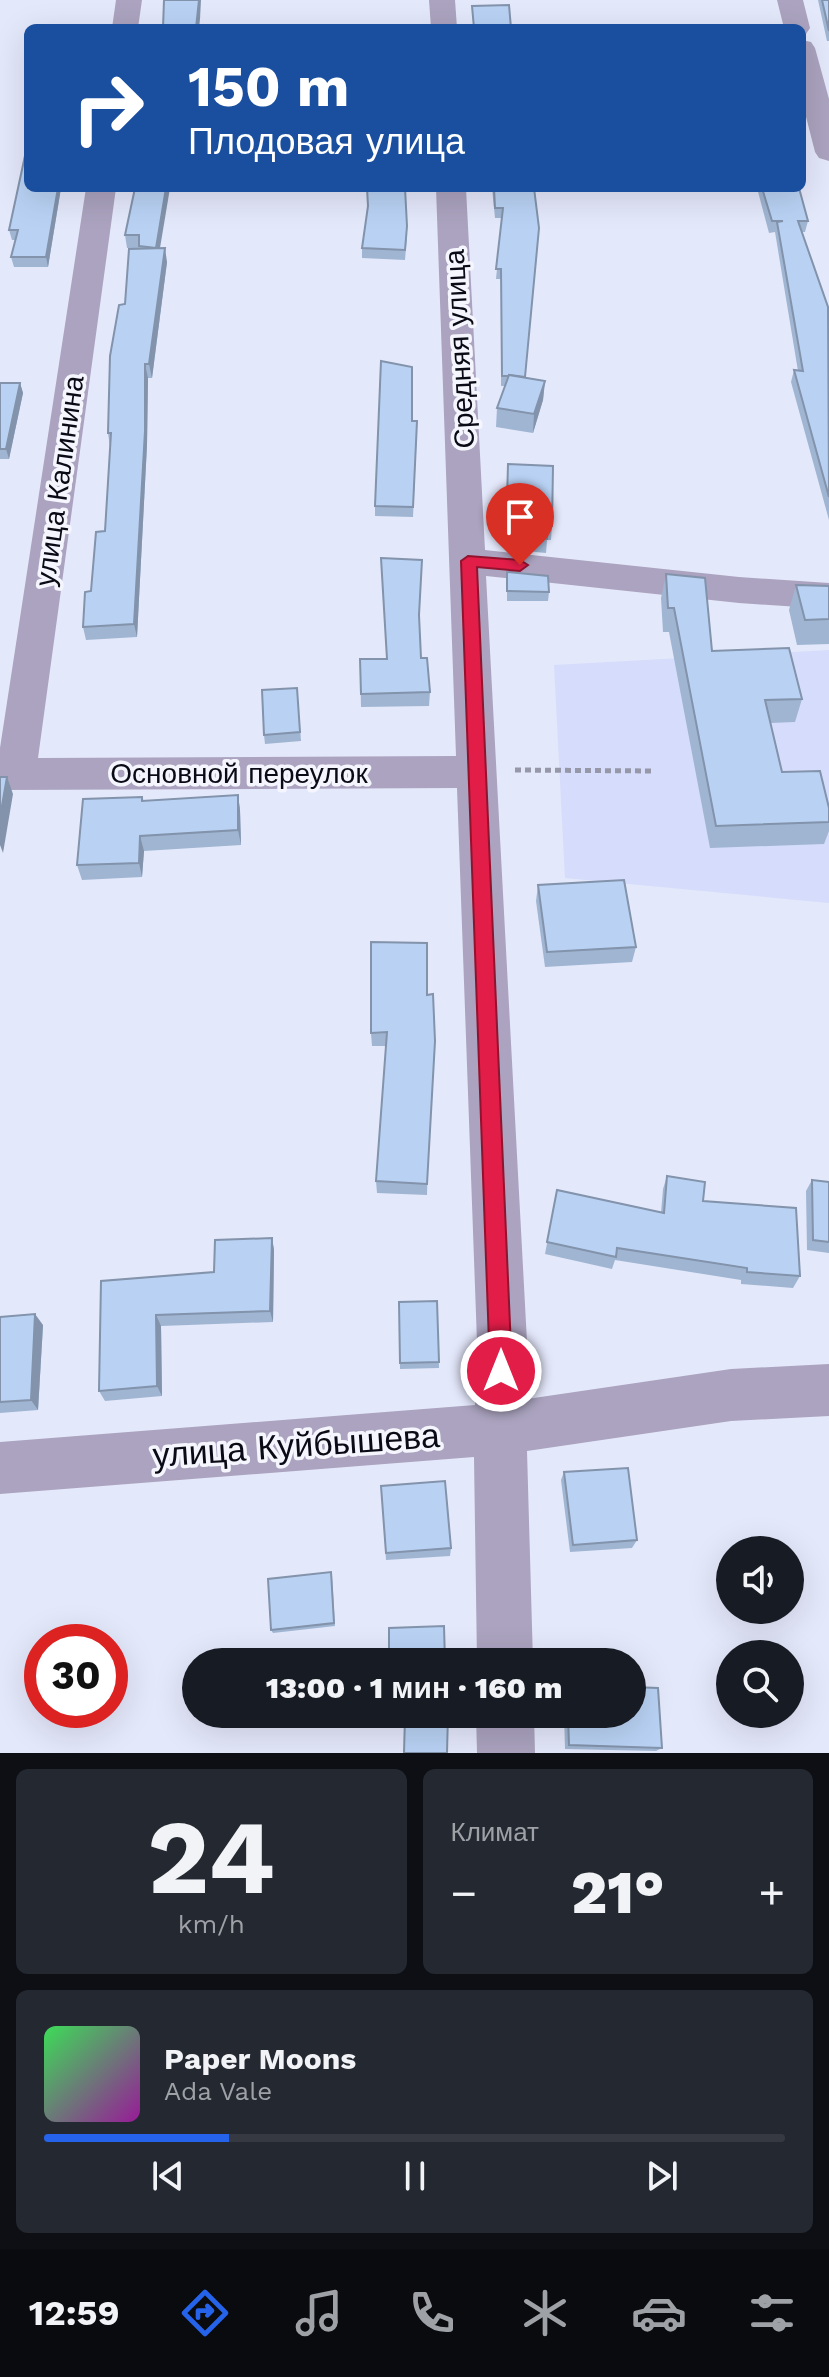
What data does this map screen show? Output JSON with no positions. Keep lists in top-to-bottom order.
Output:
{
  "streets": {
    "street": [
      "Средняя улица",
      "улица Калинина",
      "Основной переулок",
      "улица Куйбышева"
    ]
  },
  "crossings": [
    ["Средняя улица", "Основной переулок"],
    ["Средняя улица", "улица Куйбышева"],
    ["улица Калинина", "Основной переулок"]
  ],
  "page": {
    "turn": ["150 m", "Плодовая улица"],
    "limit": "30",
    "trip": "13:00 · 1 мин · 160 m",
    "tile": [
      ["24", "km/h"],
      "Климат"
    ],
    "heat": ["−", "21°", "+"],
    "song": ["Paper Moons", "Ada Vale"],
    "tabs": "12:59"
  }
}
